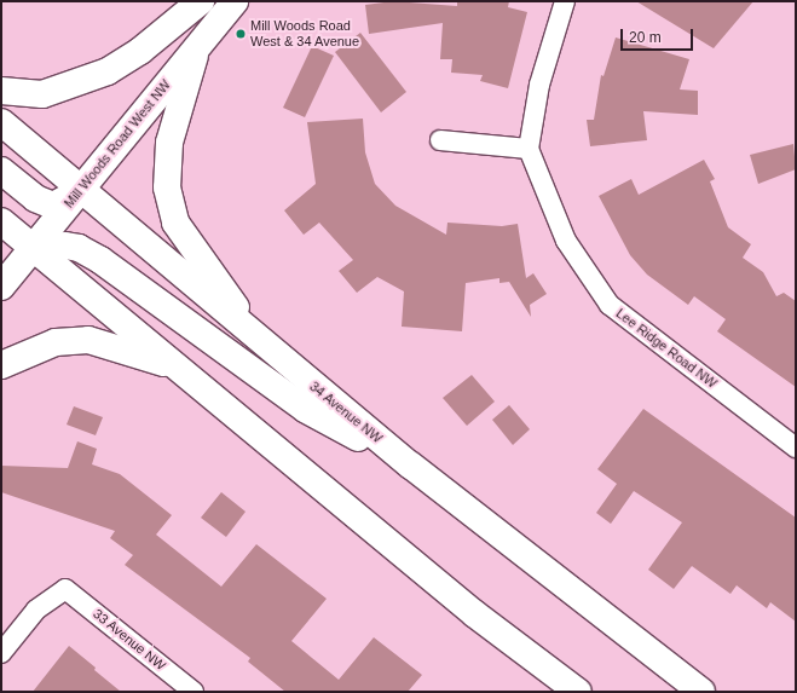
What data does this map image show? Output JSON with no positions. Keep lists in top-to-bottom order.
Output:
{
  "streets": {
    "main road": ["Mill Woods Road West NW", "34 Avenue NW"],
    "street": ["Lee Ridge Road NW", "33 Avenue NW"]
  },
  "crossings": [
    ["Mill Woods Road West NW", "34 Avenue NW"]
  ],
  "places": ["Mill Woods Road West & 34 Avenue"],
  "scale_bar": "20 m"
}
